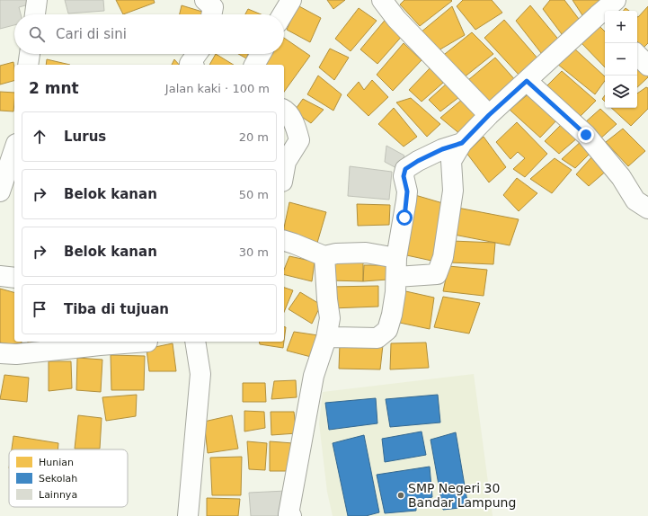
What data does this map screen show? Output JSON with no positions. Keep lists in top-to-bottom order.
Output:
{
  "places": ["SMP Negeri 30 Bandar Lampung"],
  "legend": ["Hunian", "Sekolah", "Lainnya"],
  "page": {
    "map_buttons": ["+", "−"],
    "search": "Cari di sini",
    "heading": ["2 mnt", "Jalan kaki · 100 m"],
    "list": [
      ["Lurus", "20 m"],
      ["Belok kanan", "50 m"],
      ["Belok kanan", "30 m"],
      "Tiba di tujuan"
    ]
  }
}
